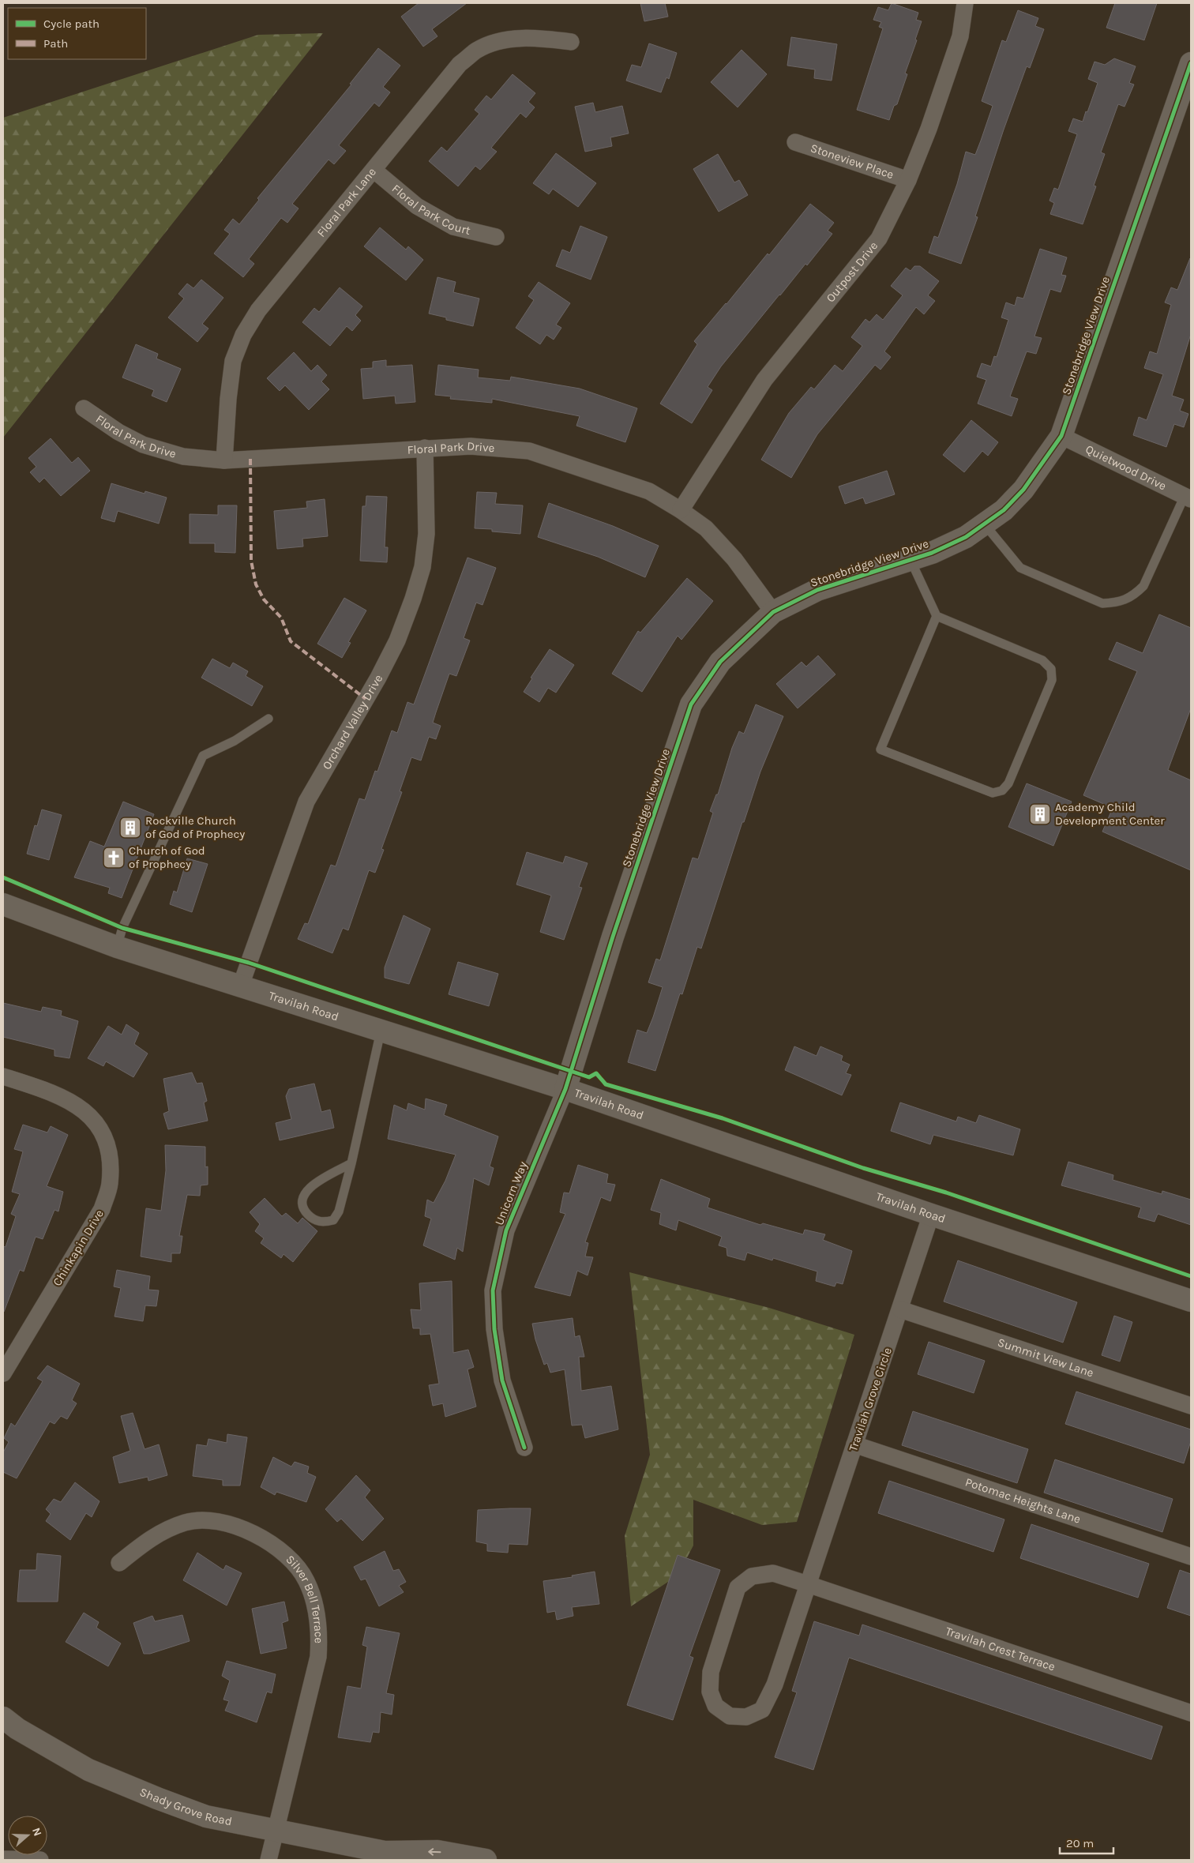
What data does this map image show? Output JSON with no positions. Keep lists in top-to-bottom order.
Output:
{
  "streets": {
    "main road": ["Stonebridge View Drive", "Travilah Road", "Shady Grove Road"],
    "street": [
      "Stoneview Place",
      "Floral Park Lane",
      "Floral Park Court",
      "Outpost Drive",
      "Floral Park Drive",
      "Quietwood Drive",
      "Orchard Valley Drive",
      "Unicorn Way",
      "Chinkapin Drive",
      "Summit View Lane",
      "Travilah Grove Circle",
      "Potomac Heights Lane",
      "Silver Bell Terrace",
      "Travilah Crest Terrace"
    ]
  },
  "crossings": [
    ["Stoneview Place", "Outpost Drive"],
    ["Floral Park Lane", "Floral Park Court"],
    ["Floral Park Lane", "Floral Park Drive"],
    ["Outpost Drive", "Floral Park Drive"],
    ["Stonebridge View Drive", "Floral Park Drive"],
    ["Stonebridge View Drive", "Quietwood Drive"],
    ["Stonebridge View Drive", "Travilah Road"],
    ["Stonebridge View Drive", "Unicorn Way"],
    ["Floral Park Drive", "Orchard Valley Drive"],
    ["Orchard Valley Drive", "Travilah Road"],
    ["Travilah Road", "Unicorn Way"],
    ["Travilah Road", "Travilah Grove Circle"],
    ["Summit View Lane", "Travilah Grove Circle"],
    ["Travilah Grove Circle", "Potomac Heights Lane"],
    ["Travilah Grove Circle", "Travilah Crest Terrace"],
    ["Silver Bell Terrace", "Shady Grove Road"]
  ],
  "places": {
    "building": ["Academy Child Development Center", "Rockville Church of God of Prophecy"],
    "church": ["Church of God of Prophecy"]
  },
  "legend": ["Cycle path", "Path"],
  "scale_bar": "20 m",
  "north": "right"
}
